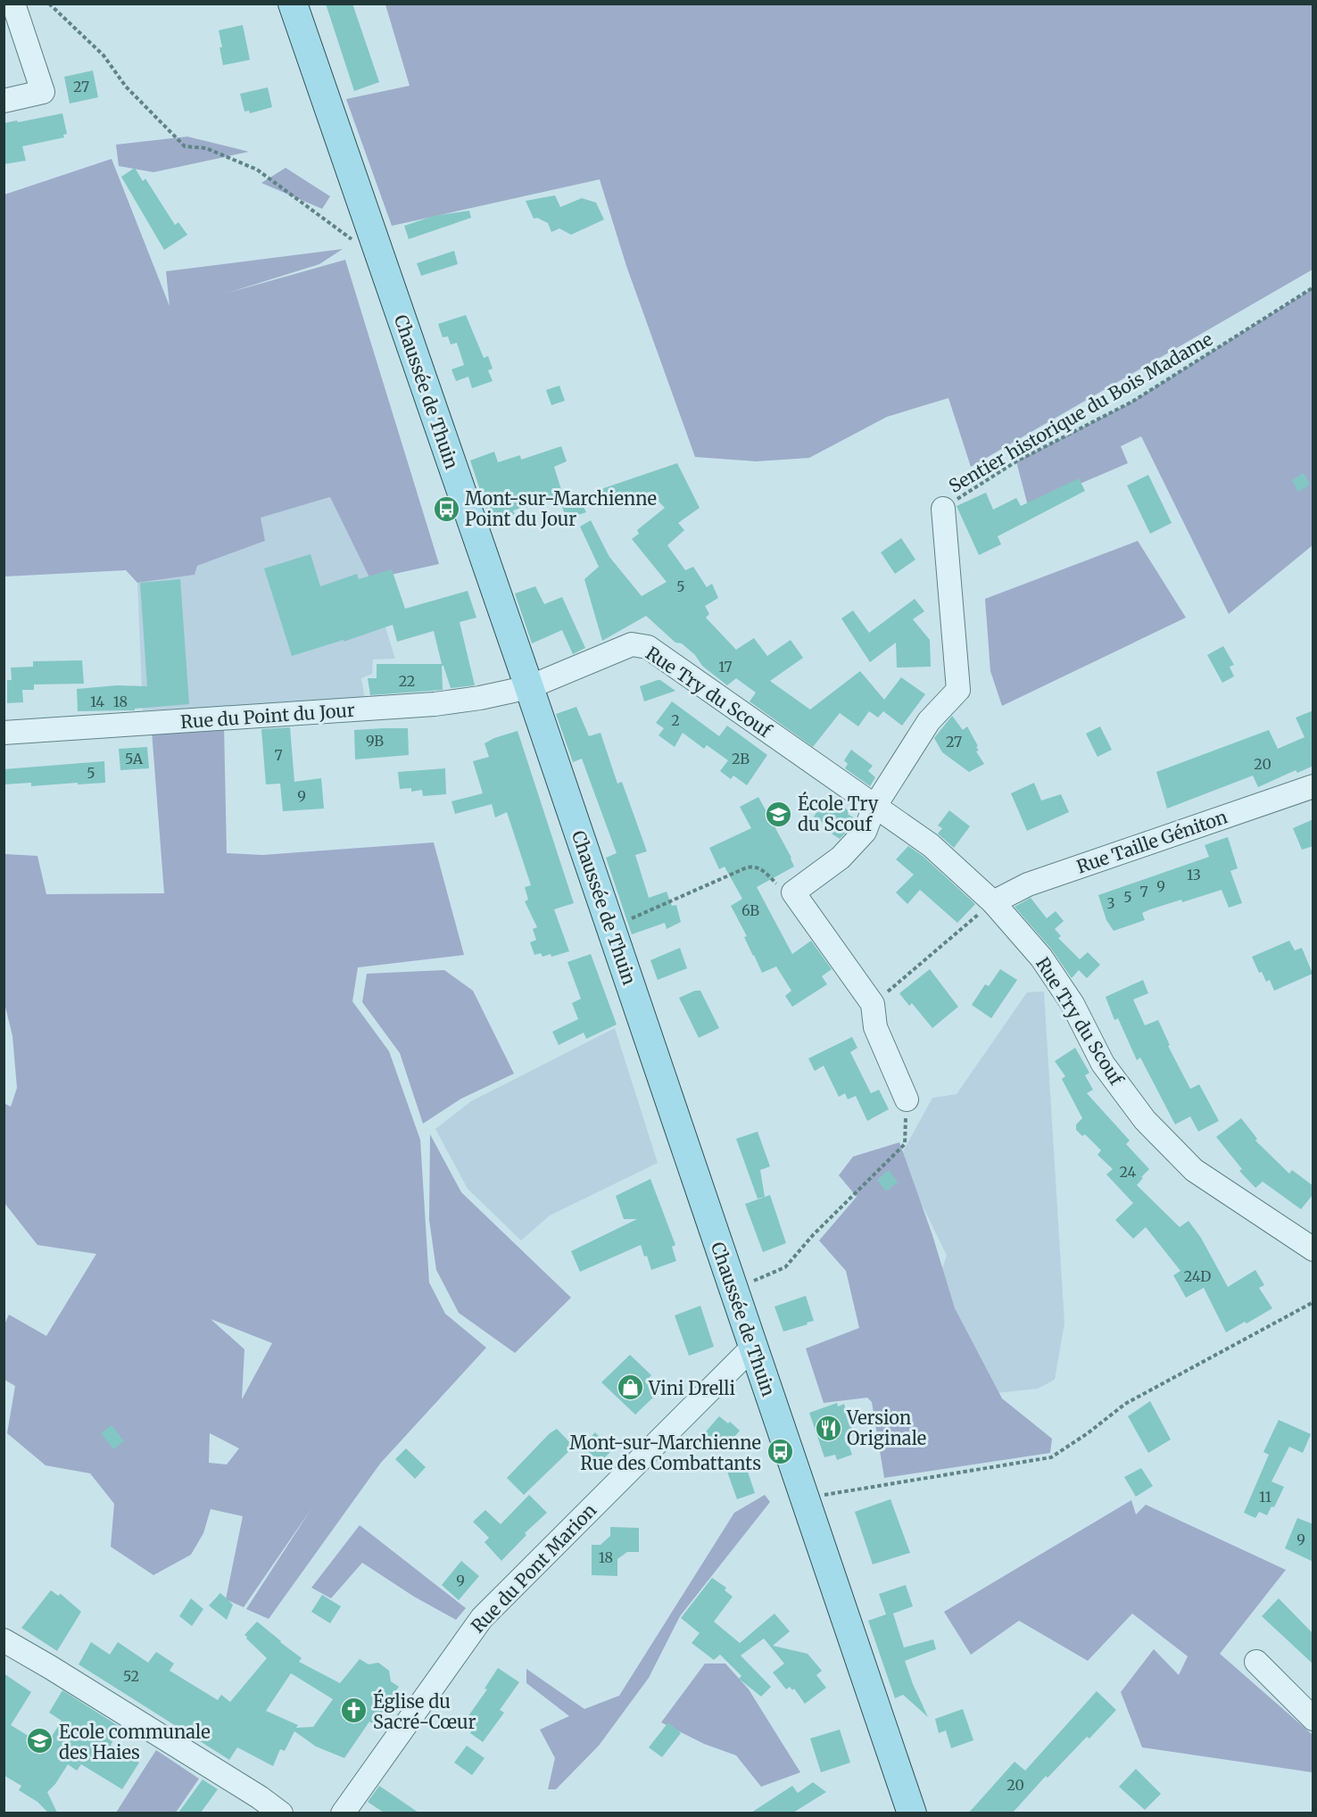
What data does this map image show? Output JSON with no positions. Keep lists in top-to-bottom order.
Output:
{
  "streets": {
    "main road": ["Chaussée de Thuin"],
    "street": [
      "Rue Try du Scouf",
      "Rue du Point du Jour",
      "Rue Taille Géniton",
      "Rue du Pont Marion"
    ],
    "path": ["Sentier historique du Bois Madame"]
  },
  "crossings": [
    ["Chaussée de Thuin", "Rue Try du Scouf"],
    ["Chaussée de Thuin", "Rue du Point du Jour"],
    ["Chaussée de Thuin", "Rue du Pont Marion"],
    ["Rue Try du Scouf", "Rue du Point du Jour"],
    ["Rue Try du Scouf", "Rue Taille Géniton"]
  ],
  "places": {
    "bus stop": ["Mont-sur-Marchienne Point du Jour", "Mont-sur-Marchienne Rue des Combattants"],
    "school or university": ["École Try du Scouf", "Ecole communale des Haies"],
    "shop": ["Vini Drelli"],
    "restaurant": ["Version Originale"],
    "church": ["Église du Sacré-Cœur"]
  },
  "house_numbers": [
    "27",
    "5",
    "17",
    "22",
    "14",
    "18",
    "2",
    "9B",
    "27",
    "7",
    "5A",
    "2B",
    "20",
    "5",
    "9",
    "13",
    "9",
    "7",
    "5",
    "3",
    "6B",
    "24",
    "24D",
    "11",
    "9",
    "18",
    "9",
    "52",
    "20"
  ]
}
